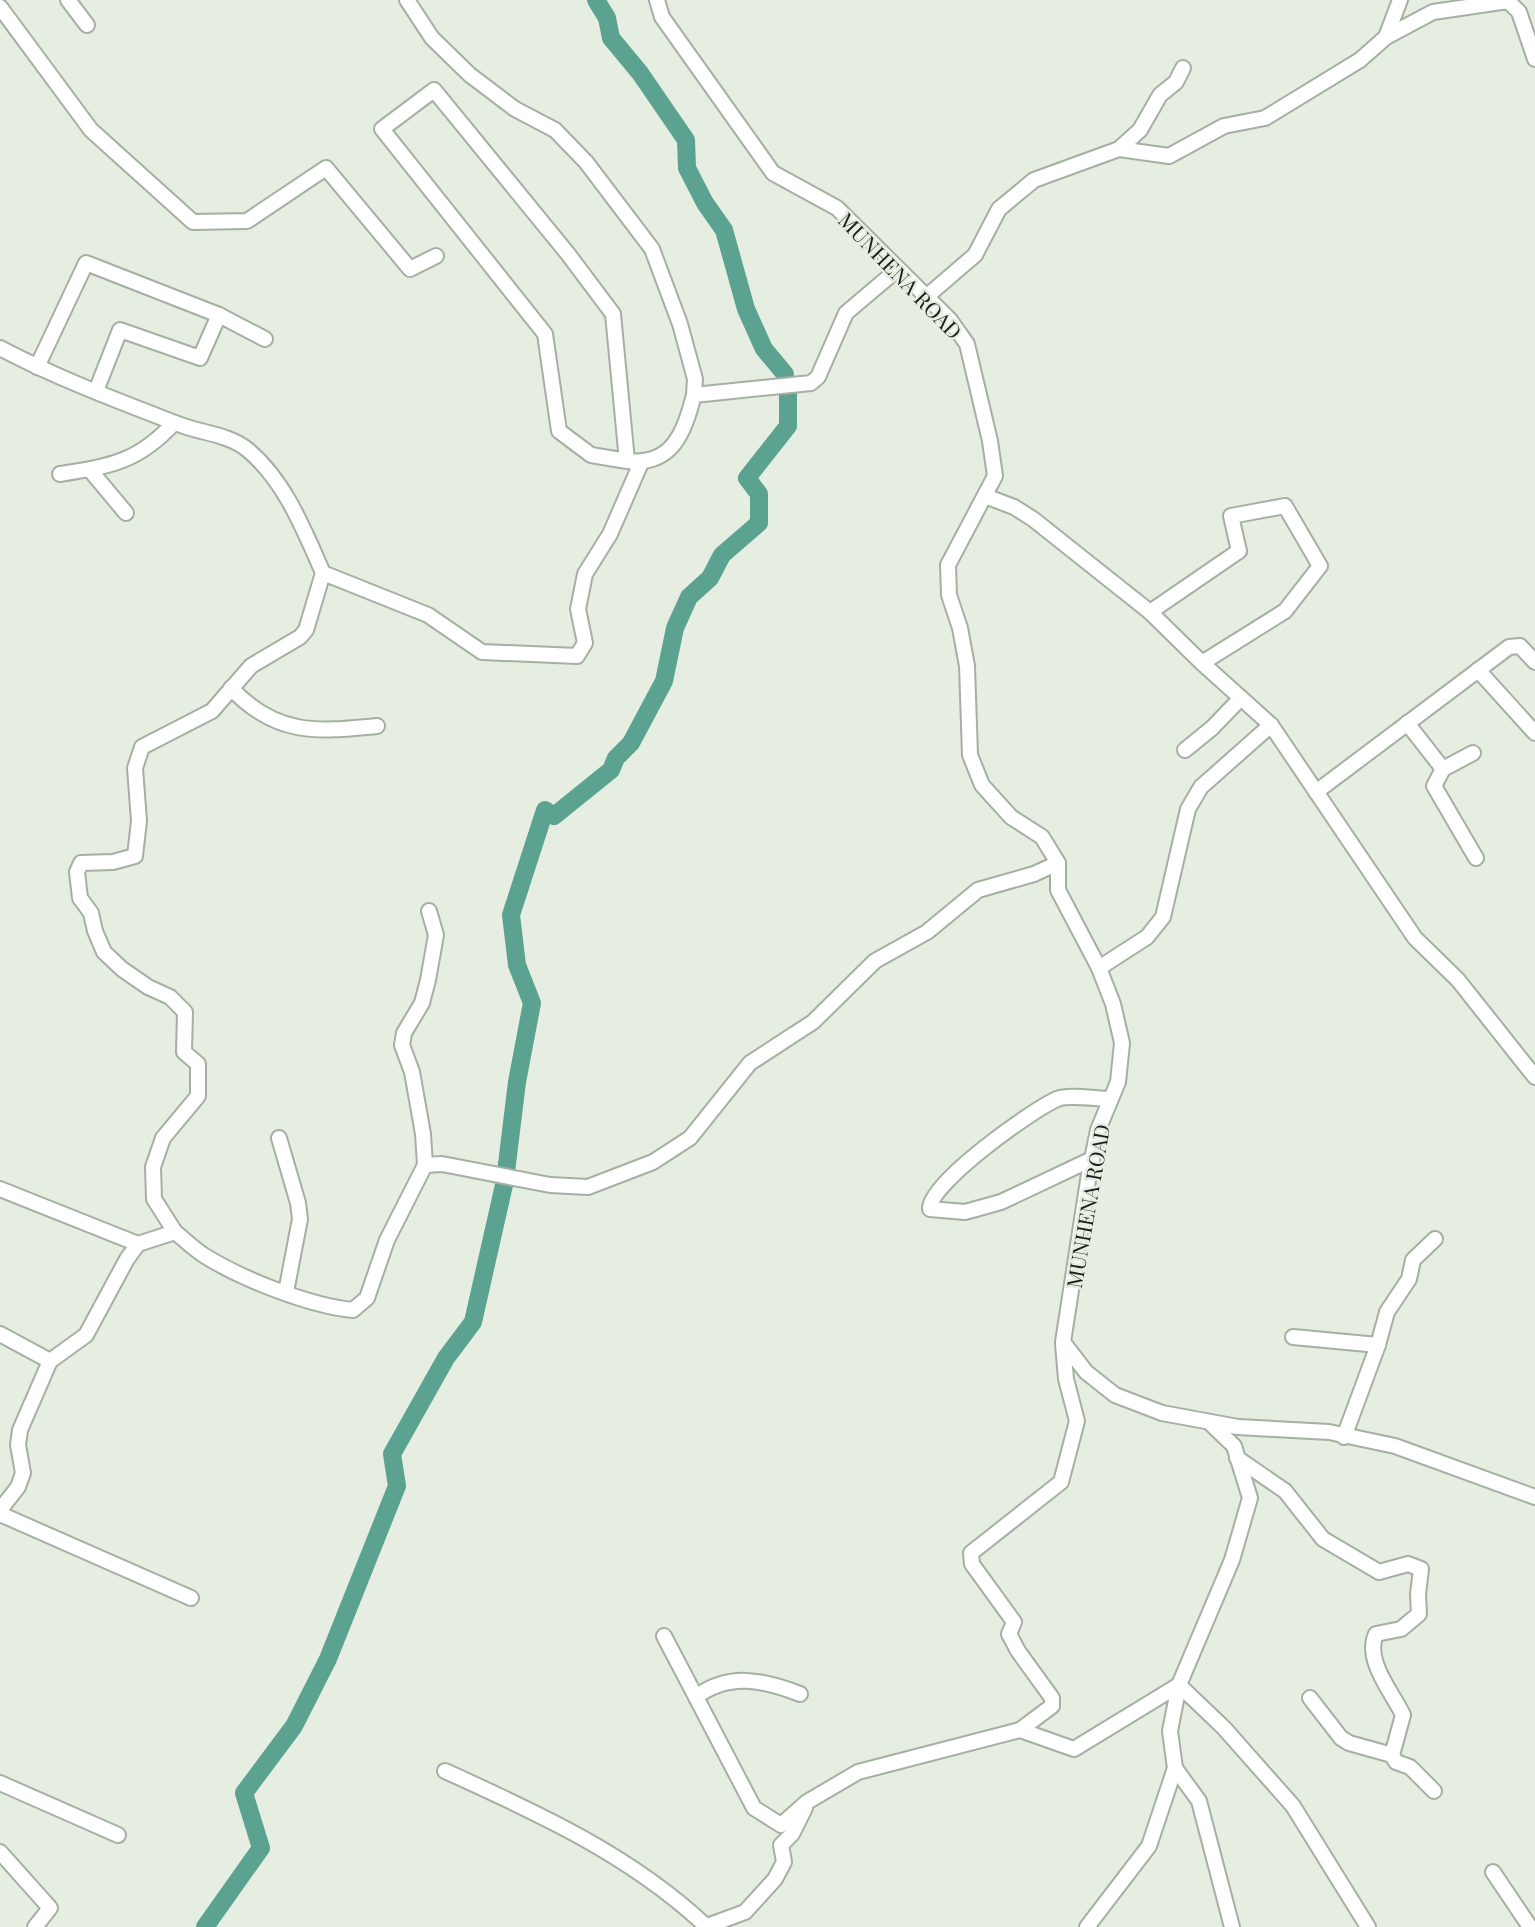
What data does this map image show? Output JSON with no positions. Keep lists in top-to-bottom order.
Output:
{
  "streets": {
    "street": ["MUNHENA ROAD"]
  }
}
